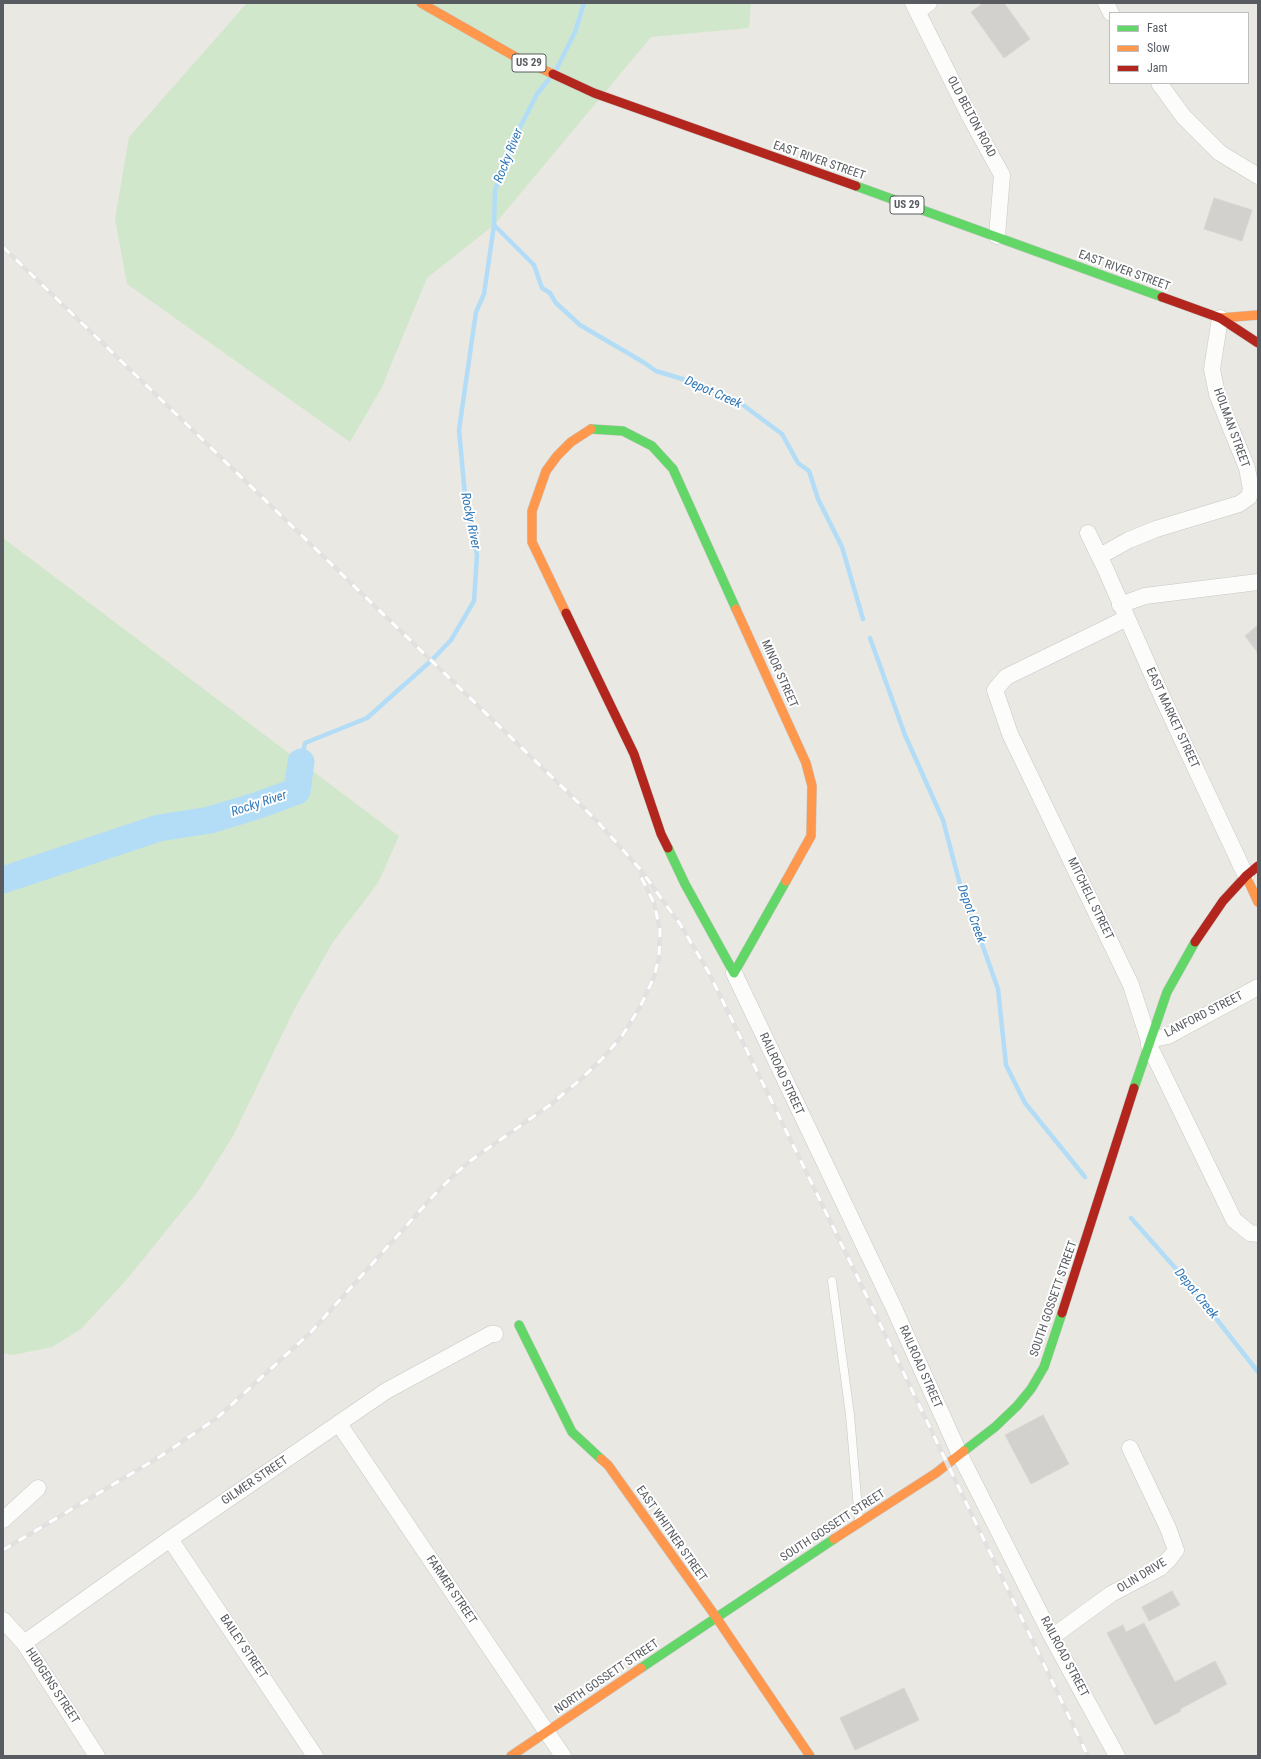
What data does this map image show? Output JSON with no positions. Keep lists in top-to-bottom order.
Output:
{
  "streets": {
    "main road": [
      "US 29",
      "EAST RIVER STREET",
      "MINOR STREET",
      "EAST MARKET STREET",
      "SOUTH GOSSETT STREET",
      "EAST WHITNER STREET",
      "NORTH GOSSETT STREET"
    ],
    "street": [
      "OLD BELTON ROAD",
      "HOLMAN STREET",
      "MITCHELL STREET",
      "LANFORD STREET",
      "RAILROAD STREET",
      "GILMER STREET",
      "OLIN DRIVE",
      "FARMER STREET",
      "BAILEY STREET",
      "HUDGENS STREET"
    ]
  },
  "crossings": [
    ["OLD BELTON ROAD", "EAST RIVER STREET"],
    ["EAST RIVER STREET", "HOLMAN STREET"],
    ["HOLMAN STREET", "EAST MARKET STREET"],
    ["MINOR STREET", "RAILROAD STREET"],
    ["EAST MARKET STREET", "MITCHELL STREET"],
    ["EAST MARKET STREET", "SOUTH GOSSETT STREET"],
    ["MITCHELL STREET", "LANFORD STREET"],
    ["MITCHELL STREET", "SOUTH GOSSETT STREET"],
    ["LANFORD STREET", "SOUTH GOSSETT STREET"],
    ["RAILROAD STREET", "SOUTH GOSSETT STREET"],
    ["RAILROAD STREET", "OLIN DRIVE"],
    ["SOUTH GOSSETT STREET", "EAST WHITNER STREET"],
    ["SOUTH GOSSETT STREET", "NORTH GOSSETT STREET"],
    ["GILMER STREET", "FARMER STREET"],
    ["GILMER STREET", "BAILEY STREET"],
    ["GILMER STREET", "HUDGENS STREET"],
    ["EAST WHITNER STREET", "NORTH GOSSETT STREET"],
    ["FARMER STREET", "NORTH GOSSETT STREET"]
  ],
  "water": ["Rocky River", "Depot Creek"],
  "legend": ["Fast", "Slow", "Jam"]
}
